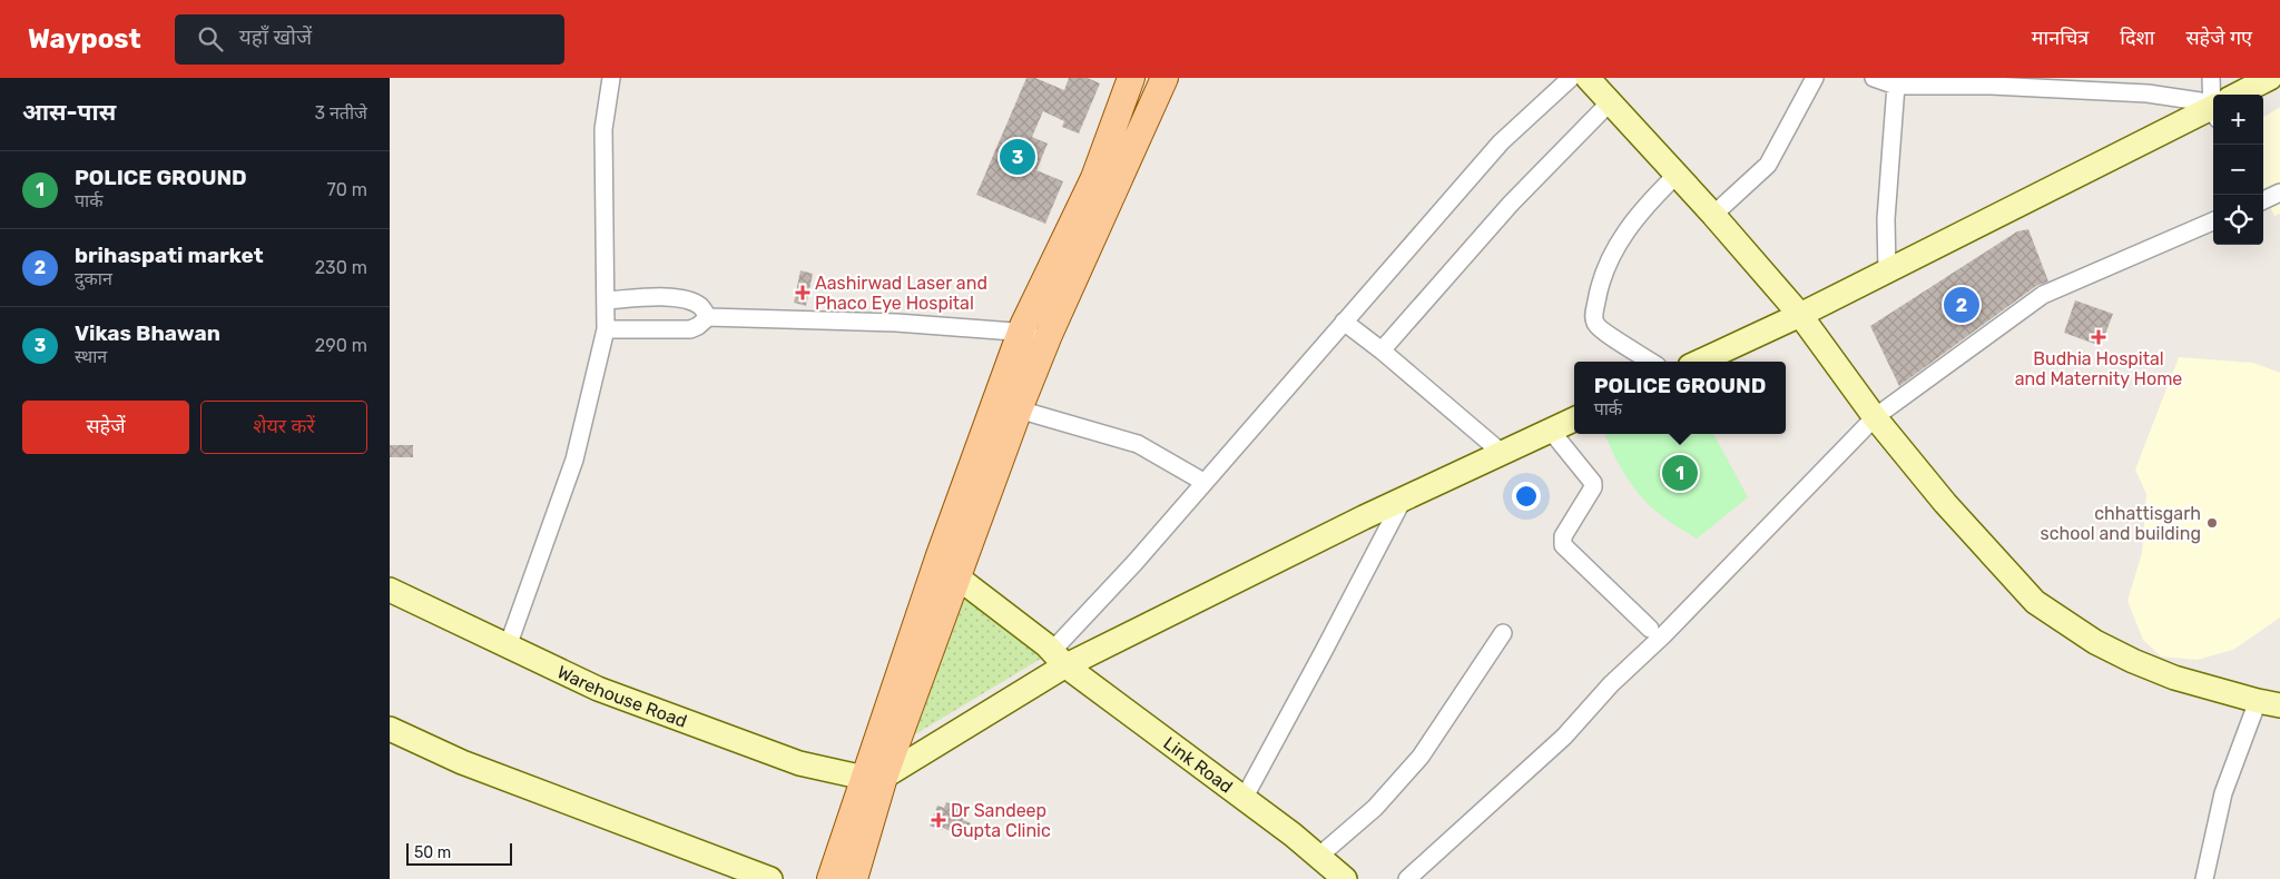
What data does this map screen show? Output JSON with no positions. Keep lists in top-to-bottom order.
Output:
{
  "streets": {
    "street": ["Warehouse Road", "Link Road"]
  },
  "places": {
    "health": ["Aashirwad Laser and Phaco Eye Hospital", "Budhia Hospital and Maternity Home", "Dr Sandeep Gupta Clinic"],
    "other": ["chhattisgarh school and building"]
  },
  "scale_bar": "50 m",
  "page": {
    "header": "Waypost",
    "search": "यहाँ खोजें",
    "nav": ["मानचित्र", "दिशा", "सहेजे गए"],
    "heading": ["आस-पास", "3 नतीजे"],
    "map_buttons": ["+", "−"],
    "pins": ["3", "2", "1"],
    "list": [
      {
        "mark": "1",
        "name": "POLICE GROUND",
        "note": "पार्क",
        "value": "70 m"
      },
      {
        "mark": "2",
        "name": "brihaspati market",
        "note": "दुकान",
        "value": "230 m"
      },
      {
        "mark": "3",
        "name": "Vikas Bhawan",
        "note": "स्थान",
        "value": "290 m"
      }
    ],
    "popup": ["POLICE GROUND", "पार्क"],
    "buttons": ["सहेजें", "शेयर करें"],
    "scale": "50 m"
  }
}
